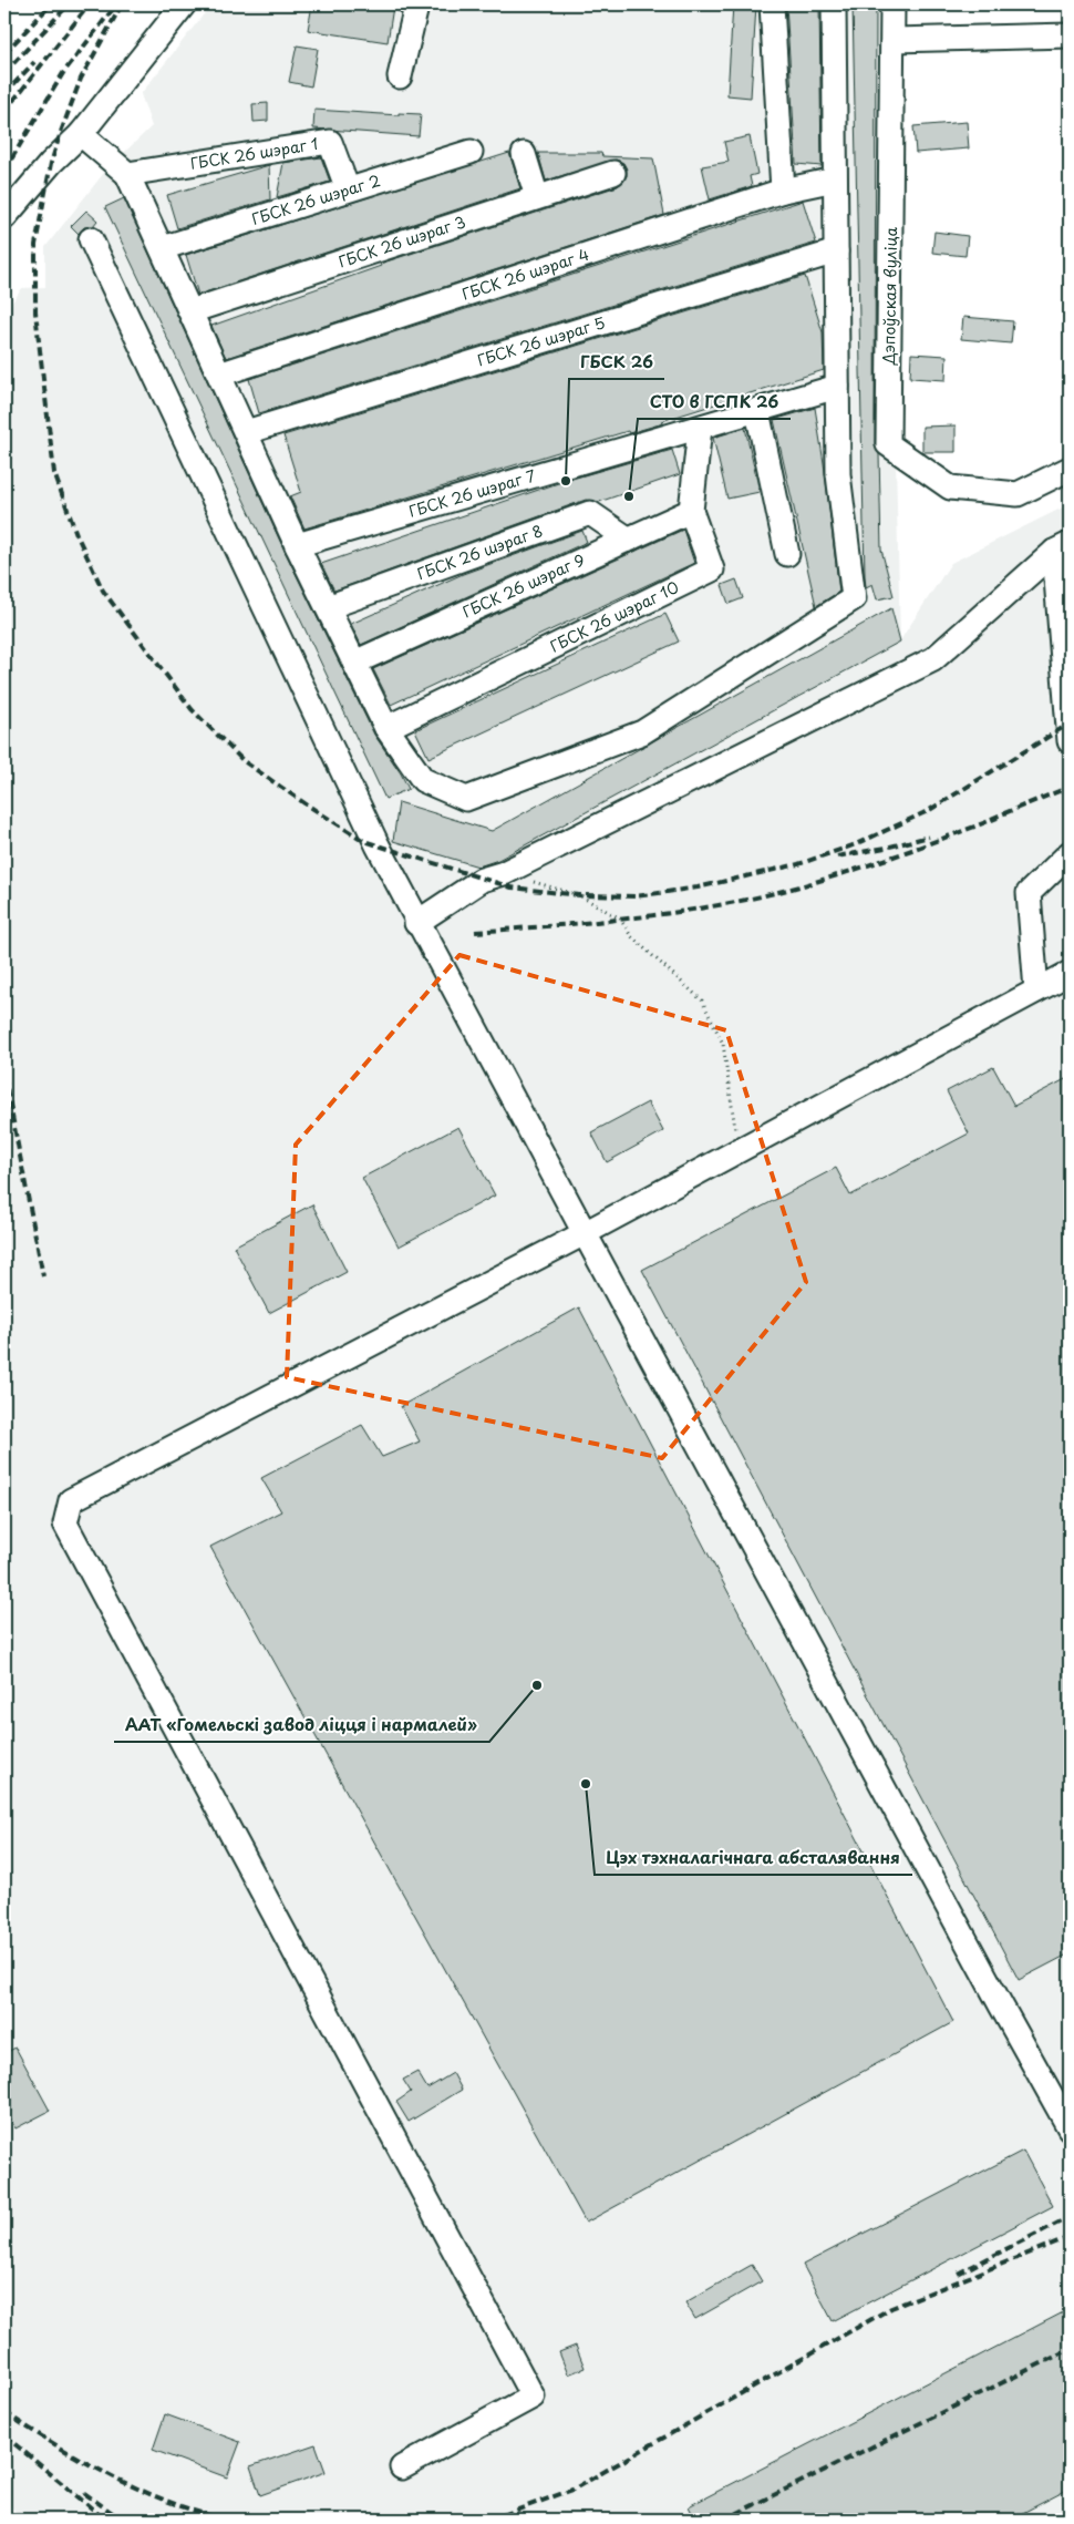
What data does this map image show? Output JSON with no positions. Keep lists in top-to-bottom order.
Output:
{
  "streets": {
    "street": [
      "ГБСК 26 шэраг 1",
      "ГБСК 26 шэраг 2",
      "ГБСК 26 шэраг 3",
      "ГБСК 26 шэраг 4",
      "Дэпоўская вуліца",
      "ГБСК 26 шэраг 5",
      "ГБСК 26 шэраг 7",
      "ГБСК 26 шэраг 8",
      "ГБСК 26 шэраг 9",
      "ГБСК 26 шэраг 10"
    ]
  },
  "crossings": [
    ["ГБСК 26 шэраг 1", "ГБСК 26 шэраг 2"],
    ["ГБСК 26 шэраг 7", "ГБСК 26 шэраг 10"],
    ["ГБСК 26 шэраг 8", "ГБСК 26 шэраг 9"],
    ["ГБСК 26 шэраг 9", "ГБСК 26 шэраг 10"]
  ],
  "places": [
    "ГБСК 26",
    "СТО в ГСПК 26",
    "ААТ «Гомельскі завод ліцця і нармалей»",
    "Цэх тэхналагічнага абсталявання"
  ]
}
